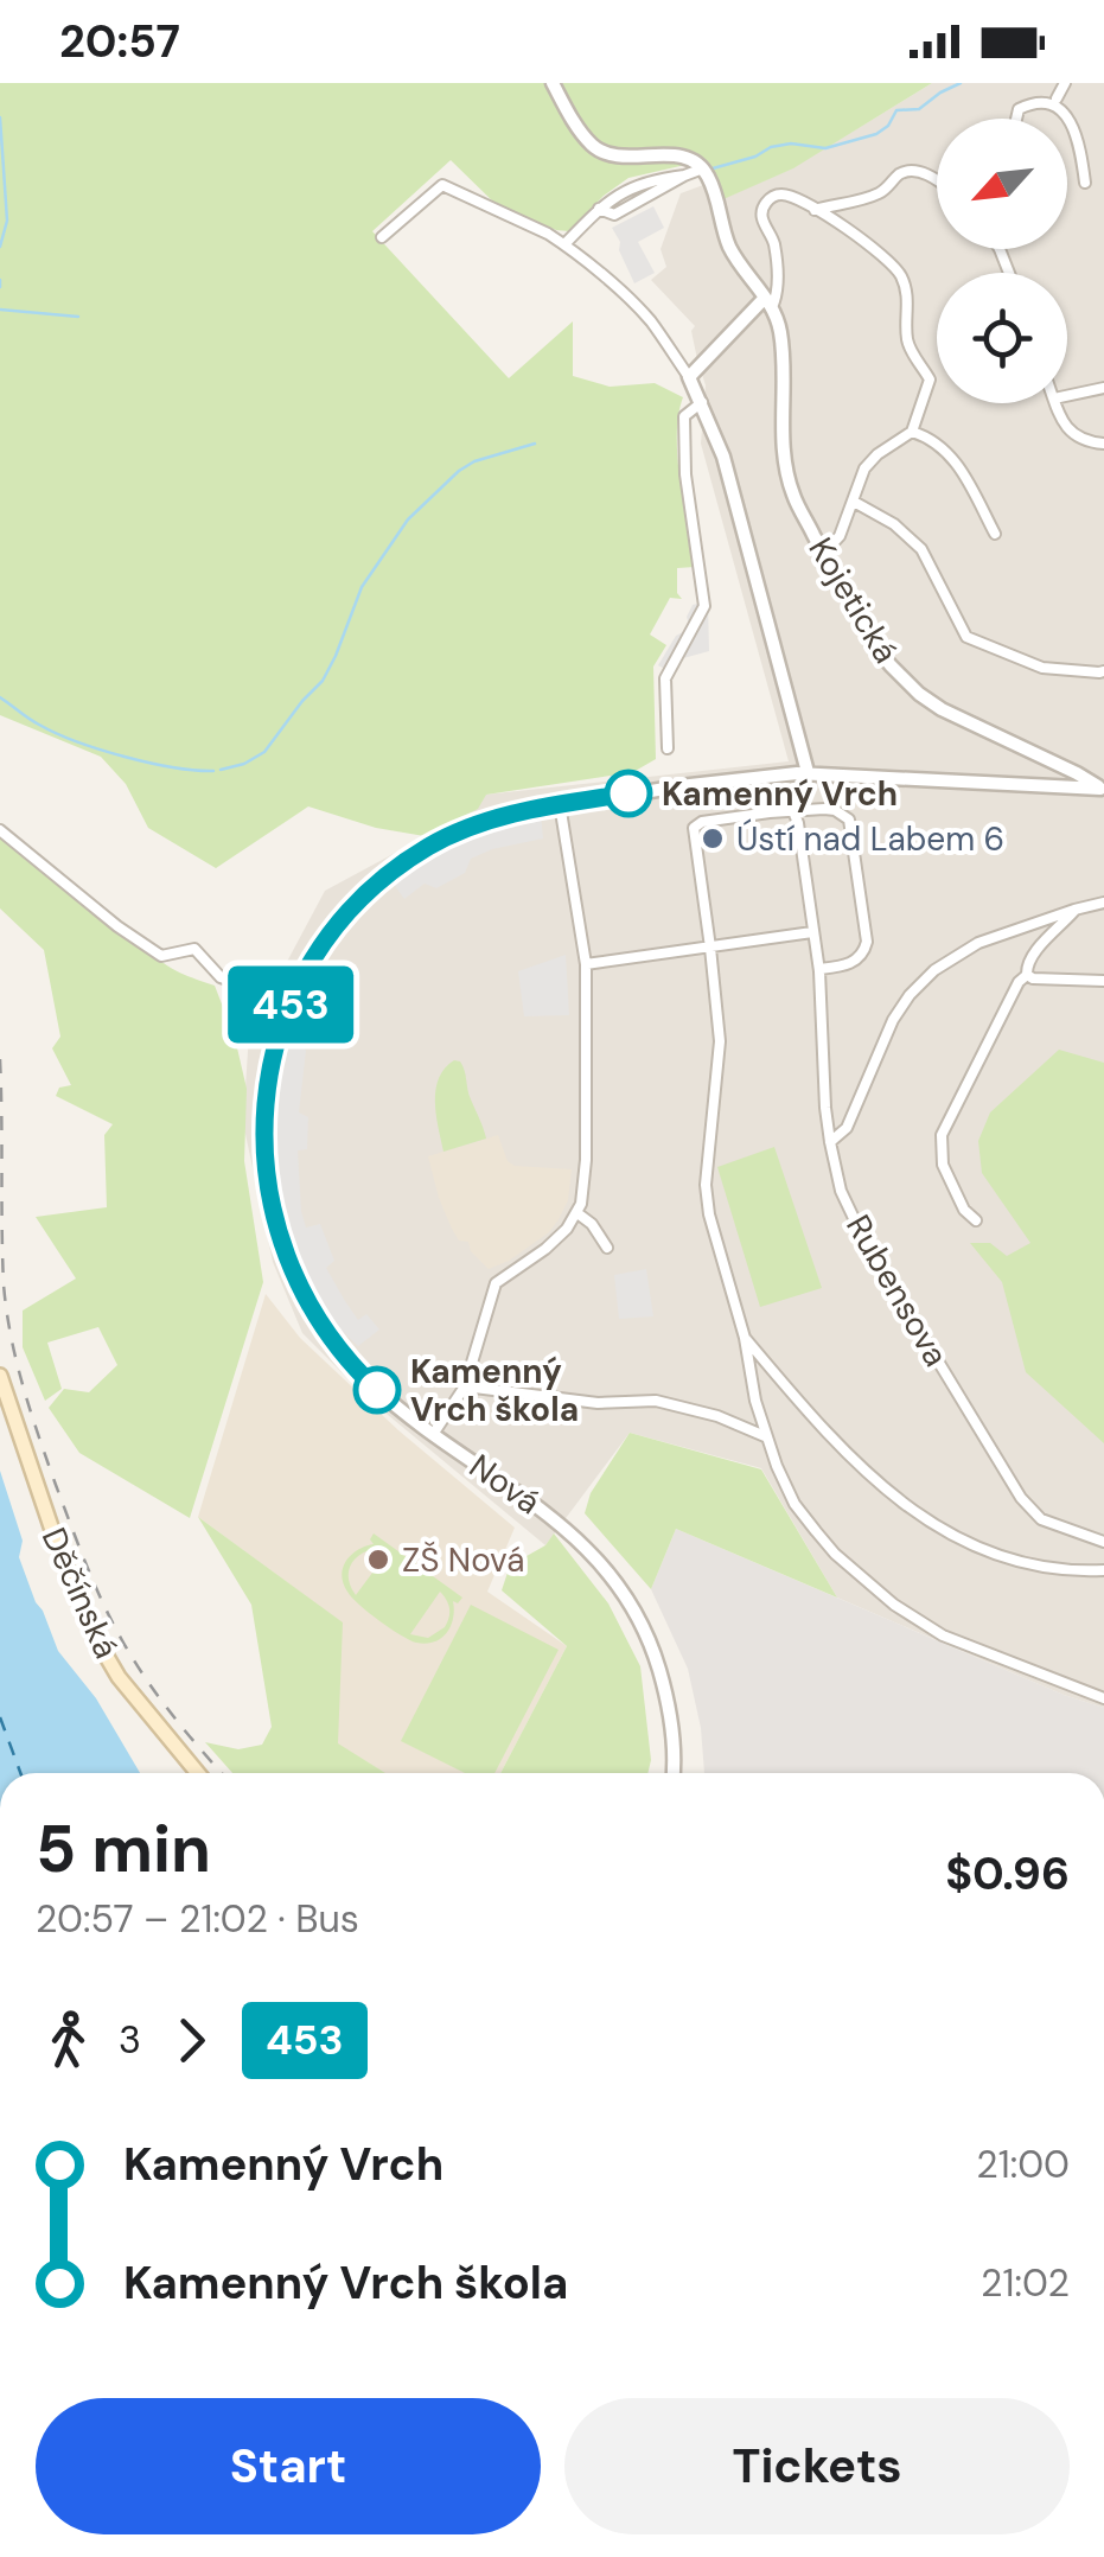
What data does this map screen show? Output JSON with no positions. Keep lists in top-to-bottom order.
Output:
{
  "streets": {
    "main road": ["Děčínská"],
    "street": ["Kojetická", "Rubensova", "Nová"]
  },
  "crossings": [
    ["Kojetická", "Nová"]
  ],
  "places": [
    "Kamenný Vrch",
    "Ústí nad Labem 6",
    "Kamenný Vrch škola",
    "ZŠ Nová"
  ],
  "lines": ["bus line 453"],
  "north": "bottom left",
  "page": {
    "status": "20:57",
    "on_map": "453",
    "heading": ["5 min", "20:57 – 21:02 · Bus", "$0.96"],
    "legs": ["3", "453"],
    "list": [
      {
        "name": "Kamenný Vrch",
        "value": "21:00"
      },
      {
        "name": "Kamenný Vrch škola",
        "value": "21:02"
      }
    ],
    "buttons": ["Start", "Tickets"]
  }
}
